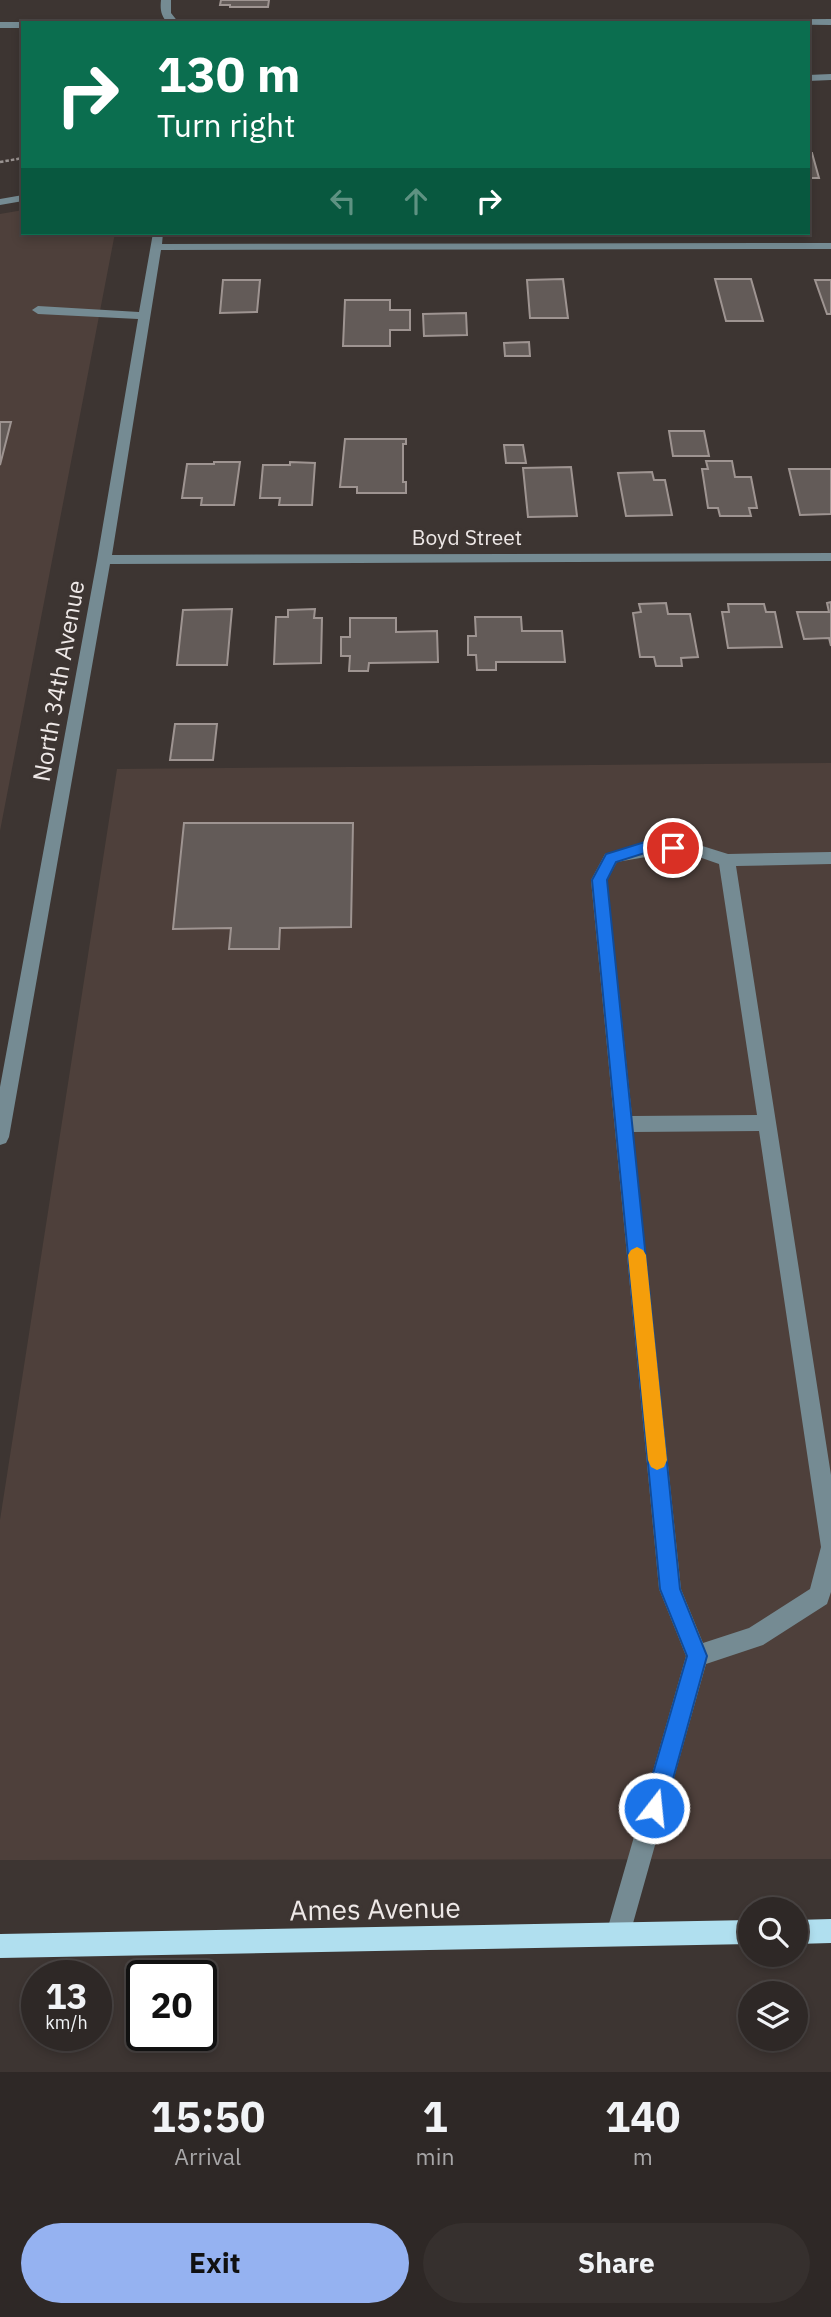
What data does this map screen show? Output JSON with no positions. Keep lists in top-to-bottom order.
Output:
{
  "streets": {
    "main road": ["Ames Avenue"],
    "street": ["Boyd Street", "North 34th Avenue"]
  },
  "crossings": [
    ["Boyd Street", "North 34th Avenue"]
  ],
  "page": {
    "turn": ["130 m", "Turn right"],
    "speed": "13 km/h",
    "limit": "20",
    "eta": [
      "15:50",
      "Arrival",
      "1",
      "min",
      "140",
      "m"
    ],
    "buttons": ["Exit", "Share"]
  }
}
